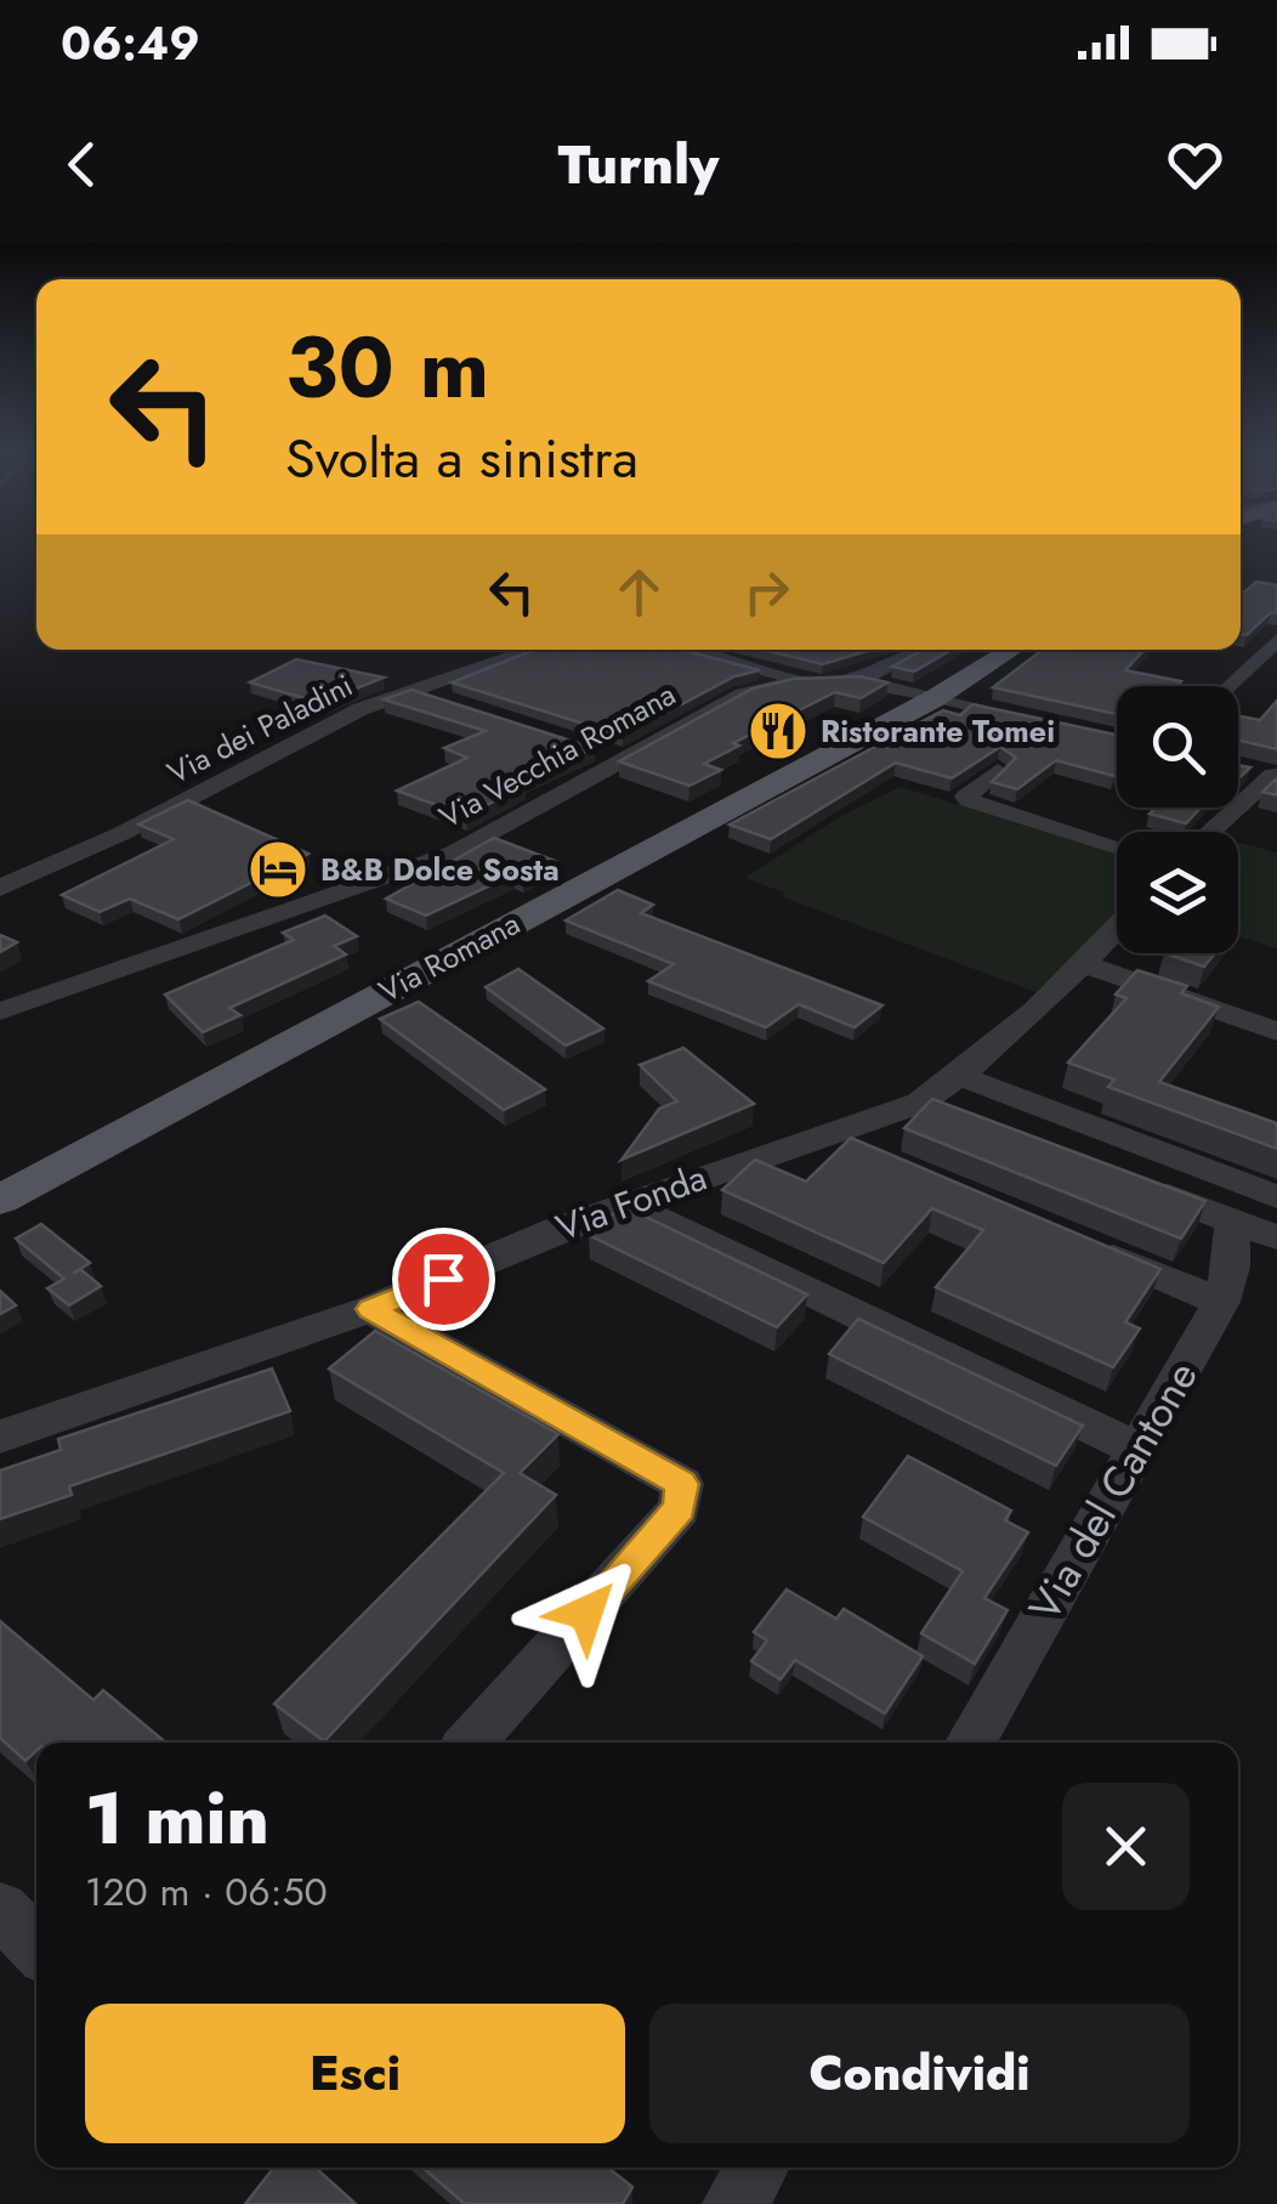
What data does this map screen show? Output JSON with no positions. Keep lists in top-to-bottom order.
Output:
{
  "streets": {
    "main road": ["Via Romana"],
    "street": [
      "Via dei Paladini",
      "Via Vecchia Romana",
      "Via Fonda",
      "Via del Cantone"
    ]
  },
  "places": {
    "restaurant": ["Ristorante Tomei"],
    "hotel": ["B&B Dolce Sosta"]
  },
  "page": {
    "status": "06:49",
    "header": "Turnly",
    "turn": ["30 m", "Svolta a sinistra"],
    "heading": ["1 min", "120 m · 06:50"],
    "buttons": ["Esci", "Condividi"]
  }
}
